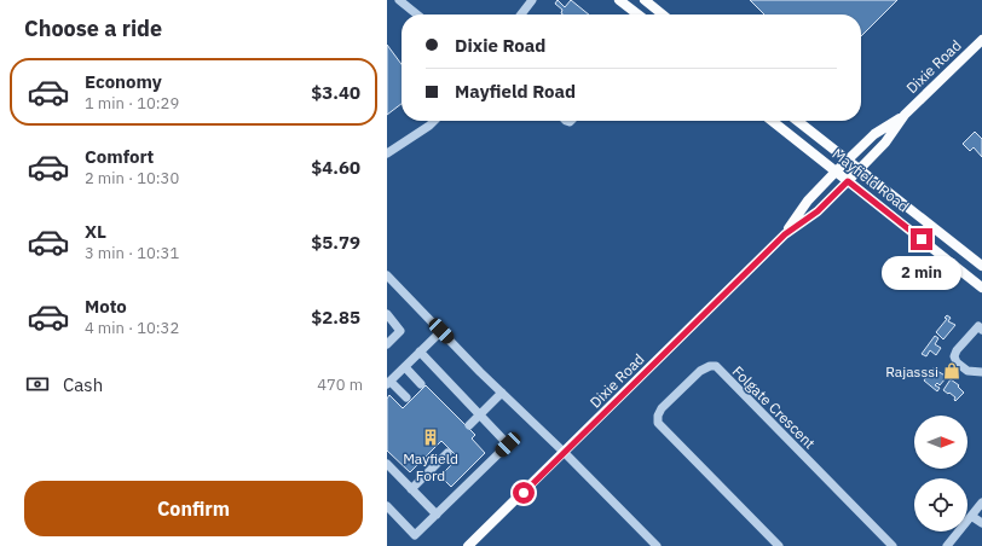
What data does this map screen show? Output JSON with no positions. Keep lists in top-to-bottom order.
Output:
{
  "streets": {
    "main road": ["Dixie Road", "Mayfield Road"],
    "street": ["Folgate Crescent"]
  },
  "crossings": [
    ["Dixie Road", "Mayfield Road"]
  ],
  "places": {
    "shop": ["Rajasssi"],
    "building": ["Mayfield Ford"]
  },
  "north": "right",
  "page": {
    "heading": "Choose a ride",
    "banner": ["Dixie Road", "Mayfield Road"],
    "list": [
      {
        "name": "Economy",
        "note": "1 min · 10:29",
        "value": "$3.40"
      },
      {
        "name": "Comfort",
        "note": "2 min · 10:30",
        "value": "$4.60"
      },
      {
        "name": "XL",
        "note": "3 min · 10:31",
        "value": "$5.79"
      },
      {
        "name": "Moto",
        "note": "4 min · 10:32",
        "value": "$2.85"
      }
    ],
    "bubble": "2 min",
    "pay": ["Cash", "470 m"],
    "buttons": "Confirm"
  }
}
